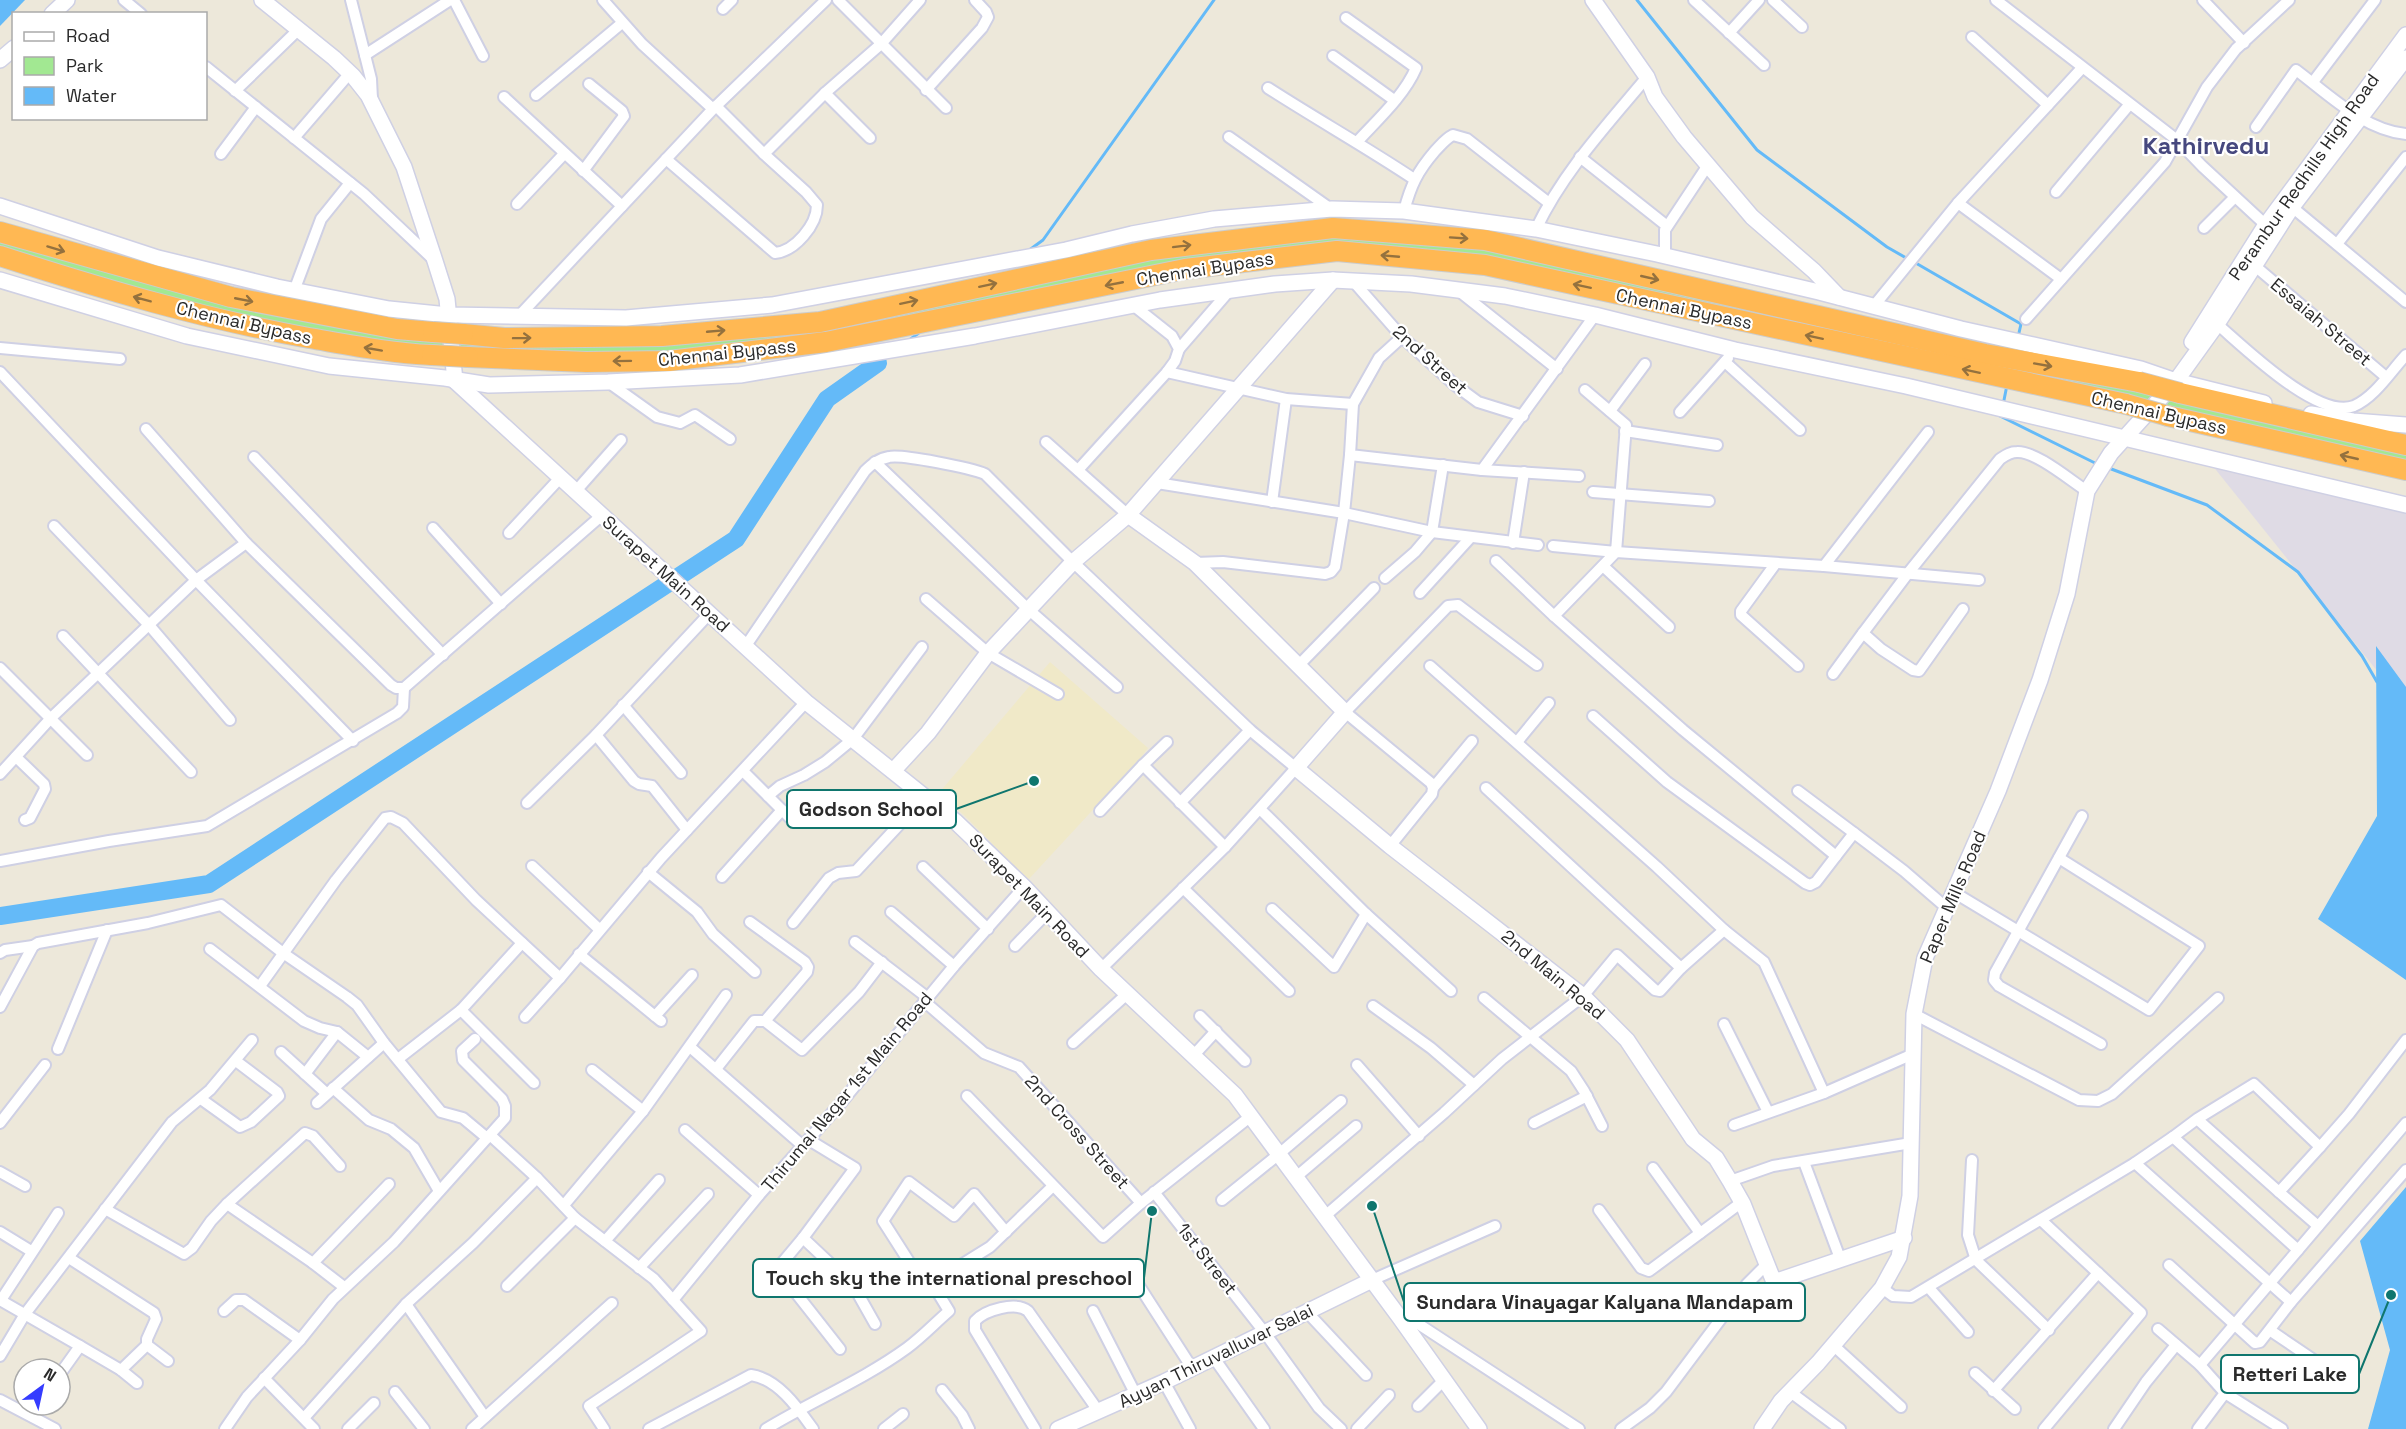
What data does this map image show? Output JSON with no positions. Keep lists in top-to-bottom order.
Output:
{
  "streets": {
    "highway": ["Chennai Bypass"],
    "street": [
      "Perambur Redhills High Road",
      "Essaiah Street",
      "2nd Street",
      "Surapet Main Road",
      "Paper Mills Road",
      "2nd Main Road",
      "Thirumal Nagar 1st Main Road",
      "2nd Cross Street",
      "1st Street",
      "Ayyan Thiruvalluvar Salai"
    ]
  },
  "crossings": [
    ["Perambur Redhills High Road", "Essaiah Street"],
    ["Surapet Main Road", "Thirumal Nagar 1st Main Road"],
    ["Surapet Main Road", "Ayyan Thiruvalluvar Salai"],
    ["Thirumal Nagar 1st Main Road", "2nd Cross Street"],
    ["1st Street", "Ayyan Thiruvalluvar Salai"]
  ],
  "districts": ["Kathirvedu"],
  "places": [
    "Godson School",
    "Sundara Vinayagar Kalyana Mandapam",
    "Touch sky the international preschool",
    "Retteri Lake"
  ],
  "legend": ["Road", "Park", "Water"],
  "north": "top right"
}
